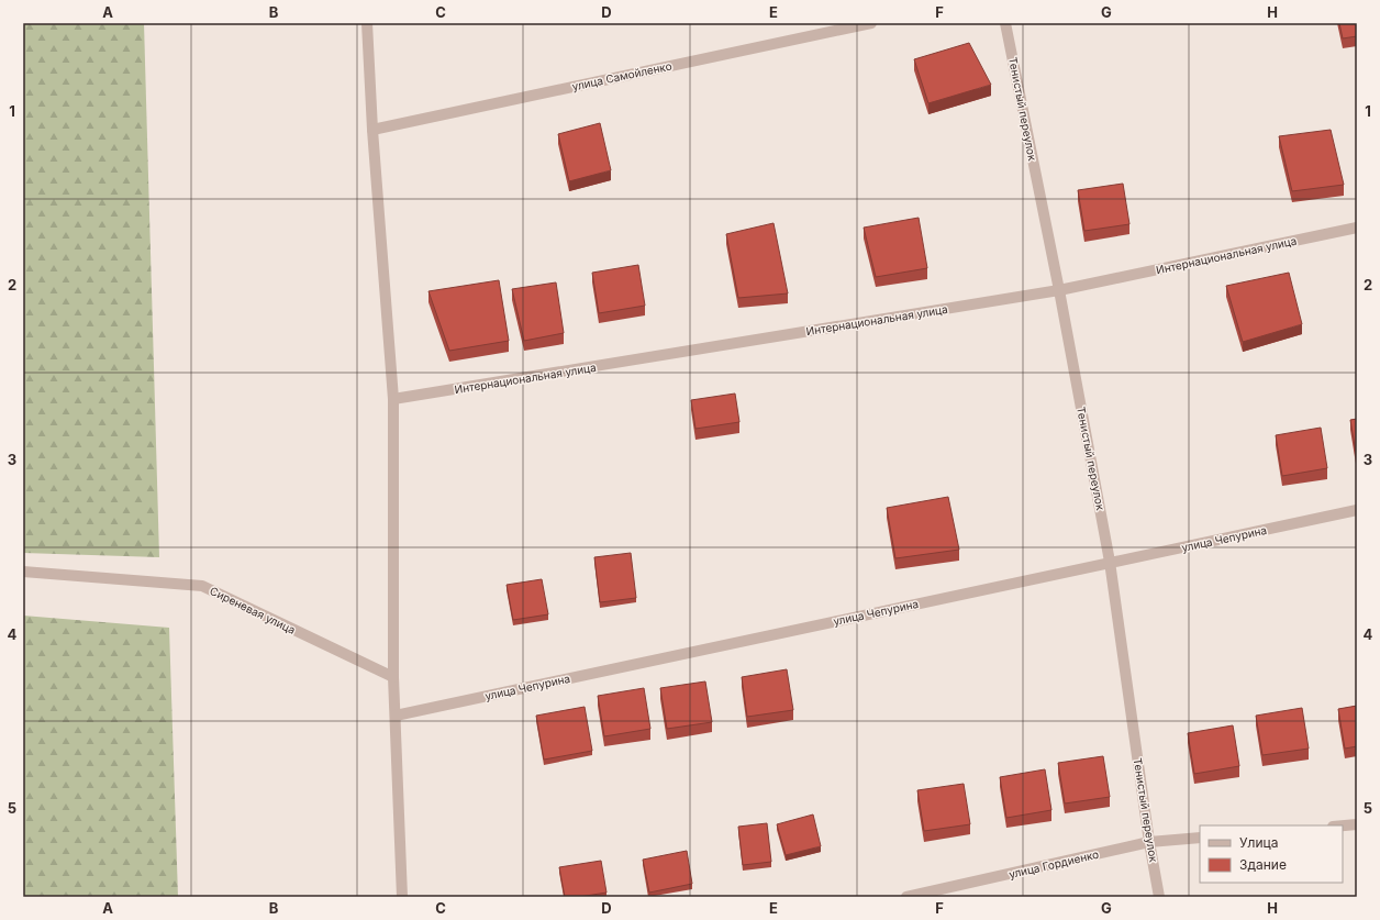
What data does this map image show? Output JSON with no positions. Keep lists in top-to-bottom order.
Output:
{
  "streets": {
    "street": [
      "улица Самойленко",
      "Тенистый переулок",
      "Интернациональная улица",
      "улица Чепурина",
      "Сиреневая улица",
      "улица Гордиенко"
    ]
  },
  "crossings": [
    ["Тенистый переулок", "Интернациональная улица"],
    ["Тенистый переулок", "улица Чепурина"],
    ["Тенистый переулок", "улица Гордиенко"]
  ],
  "legend": ["Улица", "Здание"],
  "grid": {
    "columns": [
      "A",
      "B",
      "C",
      "D",
      "E",
      "F",
      "G",
      "H"
    ],
    "rows": [
      "1",
      "2",
      "3",
      "4",
      "5"
    ]
  }
}
